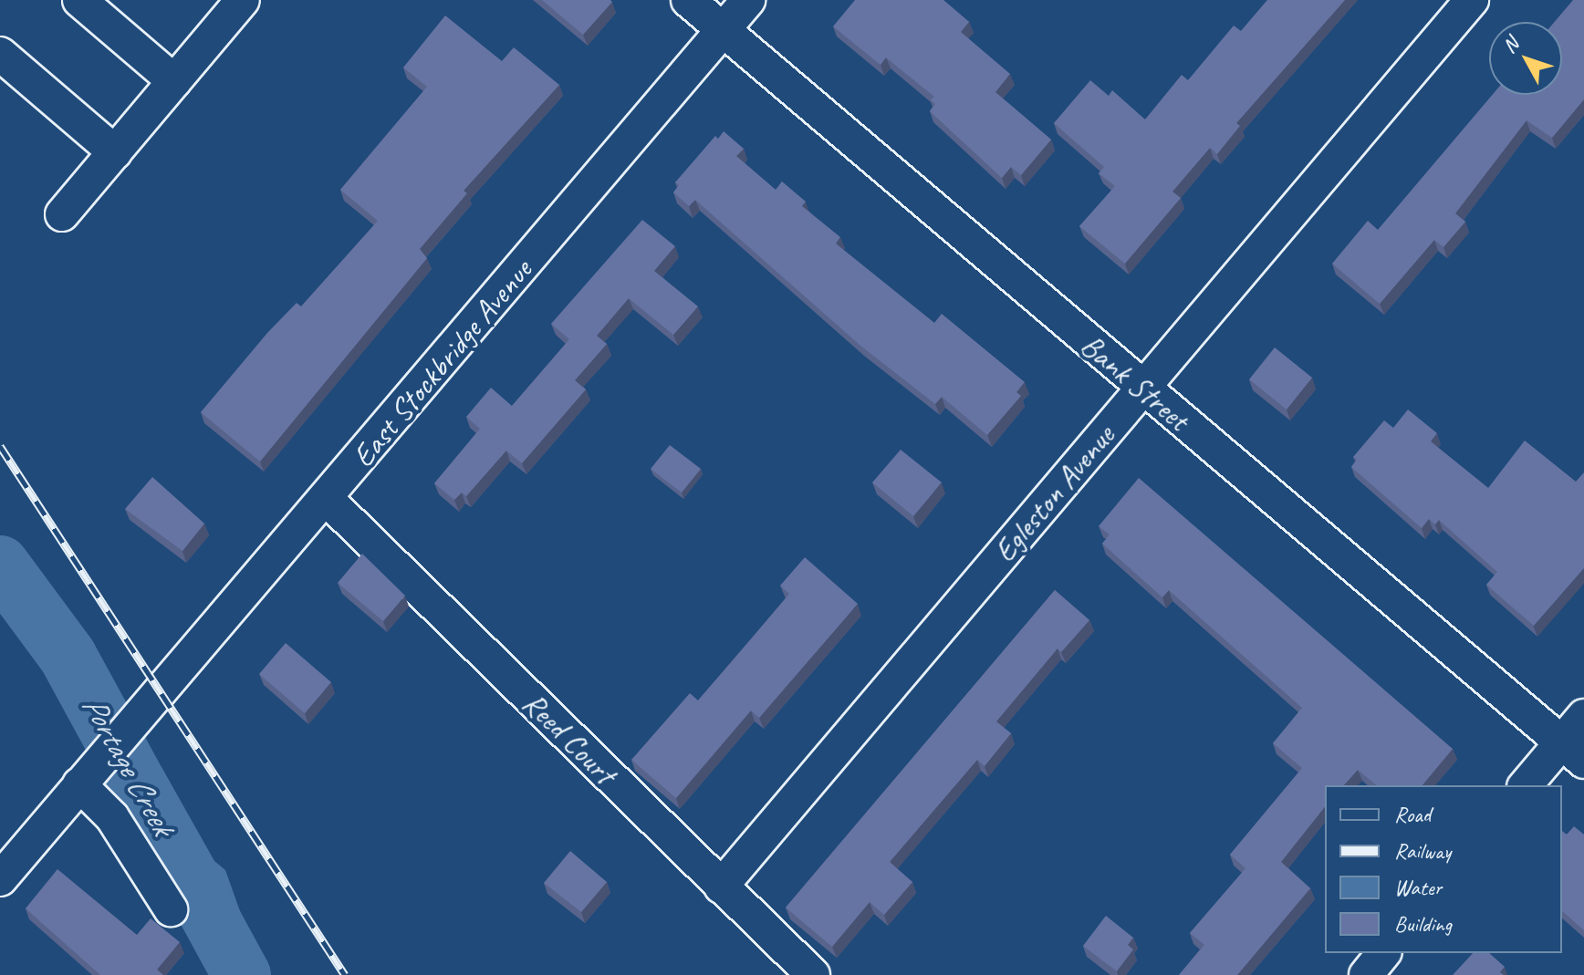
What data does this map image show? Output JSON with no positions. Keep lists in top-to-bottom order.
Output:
{
  "streets": {
    "street": [
      "East Stockbridge Avenue",
      "Bank Street",
      "Egleston Avenue",
      "Reed Court"
    ]
  },
  "crossings": [
    ["East Stockbridge Avenue", "Bank Street"],
    ["East Stockbridge Avenue", "Reed Court"],
    ["Bank Street", "Egleston Avenue"],
    ["Egleston Avenue", "Reed Court"]
  ],
  "water": ["Portage Creek"],
  "legend": [
    "Road",
    "Railway",
    "Water",
    "Building"
  ],
  "north": "top left"
}
